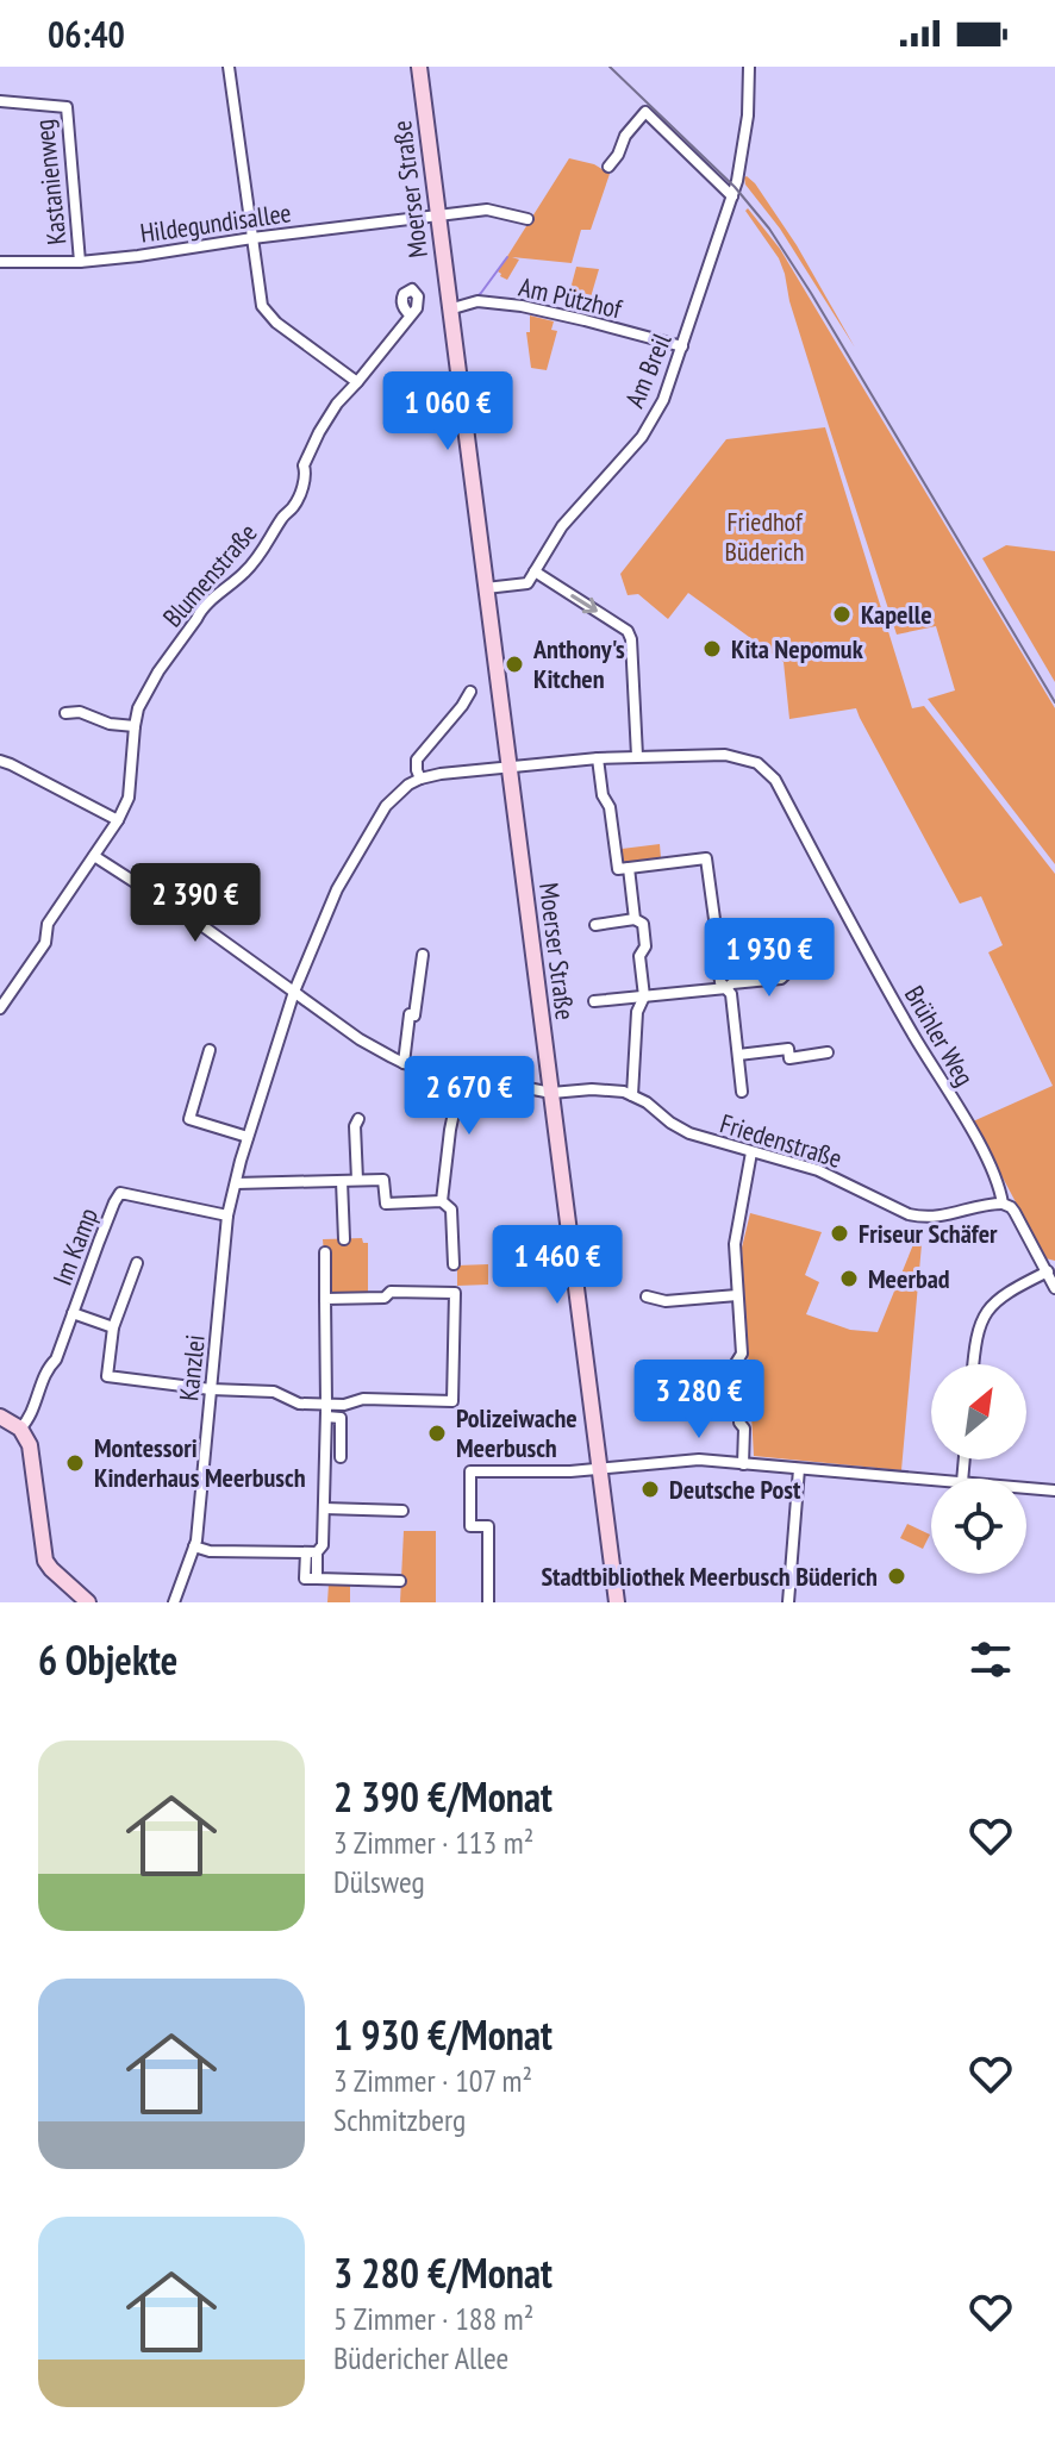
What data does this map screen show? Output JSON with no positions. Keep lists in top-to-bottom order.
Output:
{
  "streets": {
    "main road": ["Moerser Straße"],
    "street": [
      "Kastanienweg",
      "Hildegundisallee",
      "Am Pützhof",
      "Am Breil",
      "Blumenstraße",
      "Brühler Weg",
      "Friedenstraße",
      "Im Kamp",
      "Kanzlei"
    ]
  },
  "crossings": [
    ["Kastanienweg", "Hildegundisallee"],
    ["Moerser Straße", "Hildegundisallee"],
    ["Moerser Straße", "Am Pützhof"],
    ["Moerser Straße", "Am Breil"],
    ["Moerser Straße", "Brühler Weg"],
    ["Am Pützhof", "Am Breil"],
    ["Brühler Weg", "Friedenstraße"],
    ["Im Kamp", "Kanzlei"]
  ],
  "parks": ["Friedhof Büderich"],
  "places": [
    "Kapelle",
    "Kita Nepomuk",
    "Anthony's Kitchen",
    "Friseur Schäfer",
    "Meerbad",
    "Polizeiwache Meerbusch",
    "Montessori Kinderhaus Meerbusch",
    "Deutsche Post",
    "Stadtbibliothek Meerbusch Büderich"
  ],
  "north": "top right",
  "page": {
    "status": "06:40",
    "price": [
      "1 060 €",
      "2 390 €",
      "1 930 €",
      "2 670 €",
      "1 460 €",
      "3 280 €"
    ],
    "heading": "6 Objekte",
    "list": [
      {
        "name": "2 390 €/Monat",
        "note": "3 Zimmer · 113 m² · Dülsweg"
      },
      {
        "name": "1 930 €/Monat",
        "note": "3 Zimmer · 107 m² · Schmitzberg"
      },
      {
        "name": "3 280 €/Monat",
        "note": "5 Zimmer · 188 m² · Büdericher Allee"
      }
    ]
  }
}
